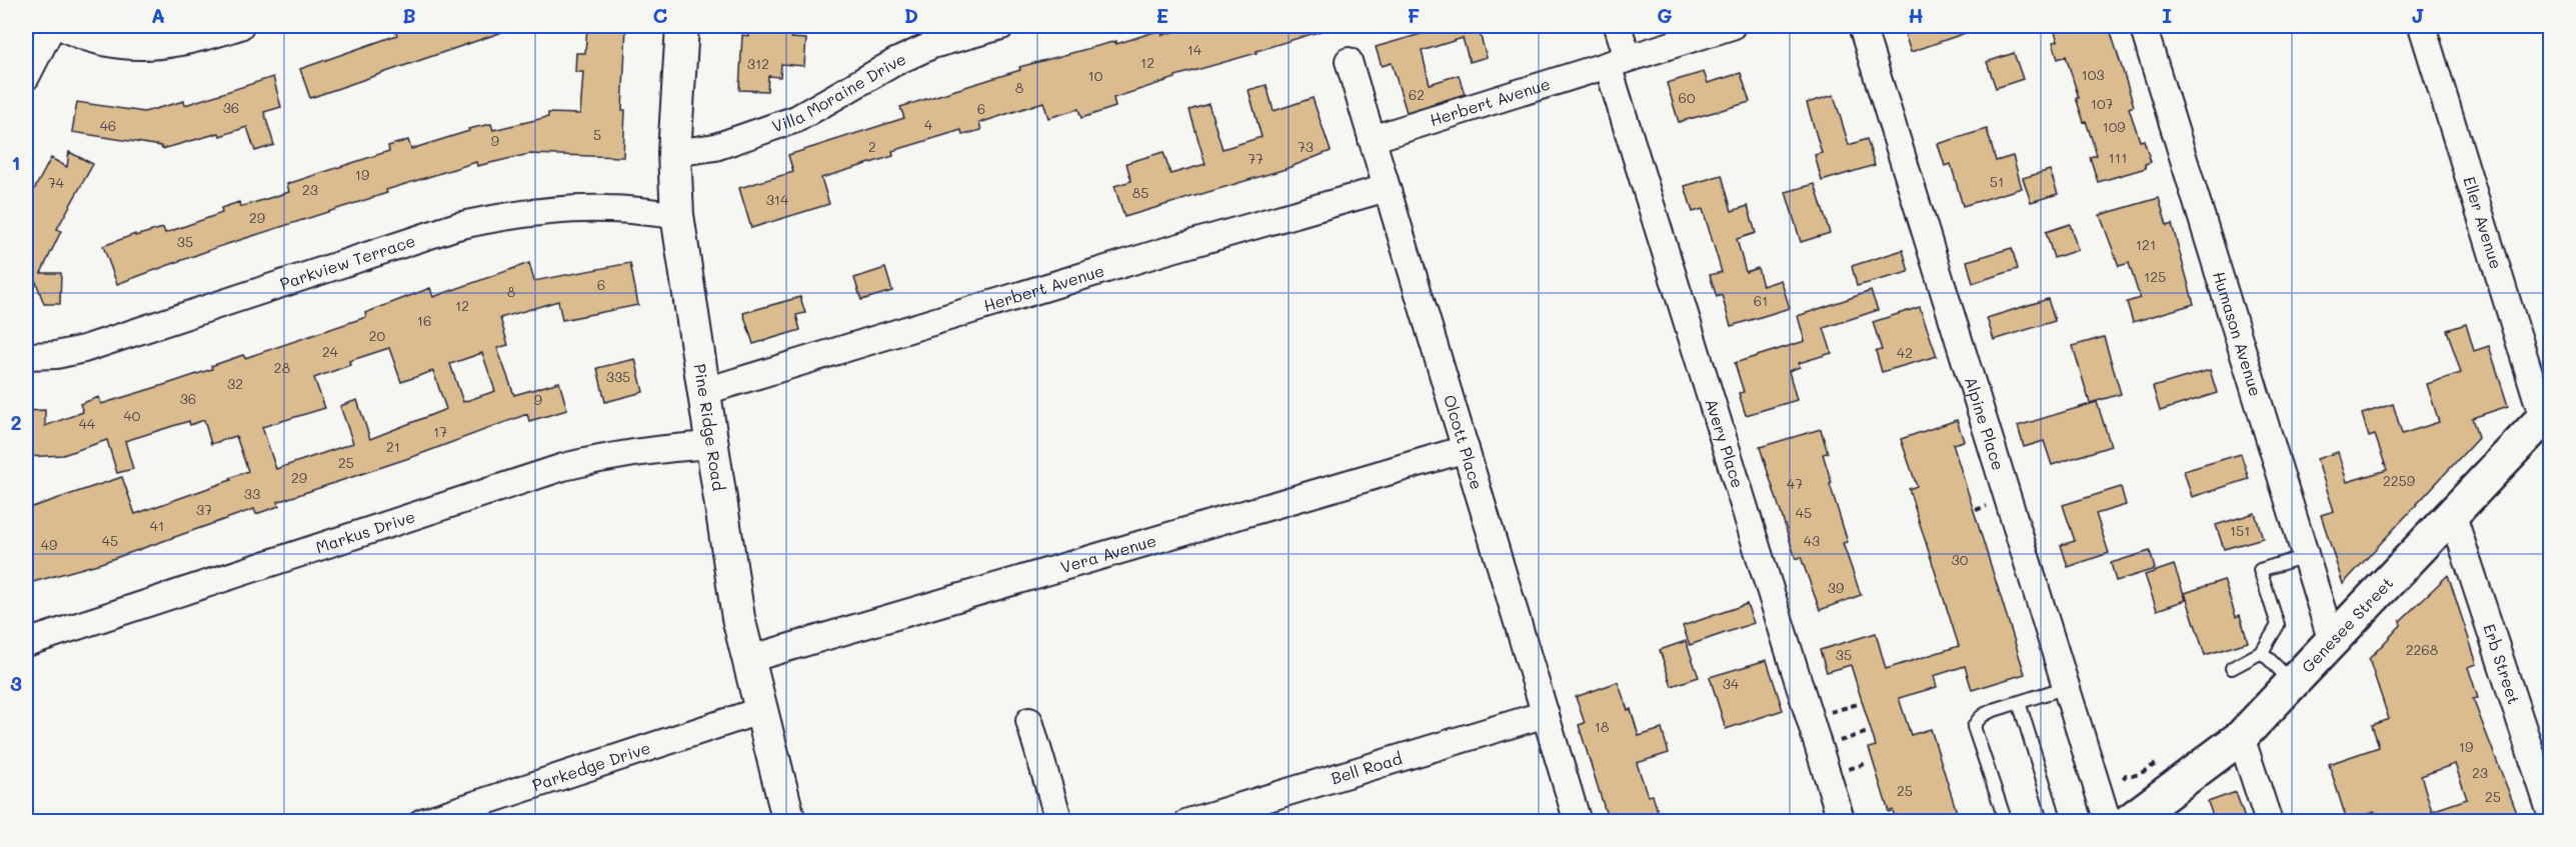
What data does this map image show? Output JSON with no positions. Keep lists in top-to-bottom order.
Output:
{
  "streets": {
    "main road": ["Genesee Street"],
    "street": [
      "Villa Moraine Drive",
      "Herbert Avenue",
      "Eller Avenue",
      "Parkview Terrace",
      "Humason Avenue",
      "Alpine Place",
      "Pine Ridge Road",
      "Olcott Place",
      "Avery Place",
      "Markus Drive",
      "Vera Avenue",
      "Erb Street",
      "Parkedge Drive",
      "Bell Road"
    ]
  },
  "crossings": [
    ["Villa Moraine Drive", "Pine Ridge Road"],
    ["Herbert Avenue", "Pine Ridge Road"],
    ["Herbert Avenue", "Olcott Place"],
    ["Herbert Avenue", "Avery Place"],
    ["Eller Avenue", "Genesee Street"],
    ["Parkview Terrace", "Pine Ridge Road"],
    ["Humason Avenue", "Genesee Street"],
    ["Pine Ridge Road", "Markus Drive"],
    ["Pine Ridge Road", "Vera Avenue"],
    ["Pine Ridge Road", "Parkedge Drive"],
    ["Olcott Place", "Vera Avenue"],
    ["Olcott Place", "Bell Road"],
    ["Genesee Street", "Erb Street"]
  ],
  "house_numbers": [
    "14",
    "12",
    "312",
    "103",
    "10",
    "8",
    "62",
    "60",
    "107",
    "36",
    "6",
    "4",
    "46",
    "109",
    "5",
    "9",
    "2",
    "73",
    "111",
    "77",
    "19",
    "51",
    "74",
    "23",
    "85",
    "314",
    "29",
    "35",
    "121",
    "125",
    "6",
    "8",
    "61",
    "12",
    "16",
    "20",
    "24",
    "42",
    "28",
    "335",
    "32",
    "36",
    "9",
    "40",
    "44",
    "17",
    "21",
    "25",
    "29",
    "2259",
    "47",
    "33",
    "37",
    "45",
    "41",
    "151",
    "45",
    "43",
    "49",
    "30",
    "39",
    "2268",
    "35",
    "34",
    "18",
    "19",
    "23",
    "25",
    "25"
  ],
  "grid": {
    "columns": [
      "A",
      "B",
      "C",
      "D",
      "E",
      "F",
      "G",
      "H",
      "I",
      "J"
    ],
    "rows": ["1", "2", "3"]
  }
}
